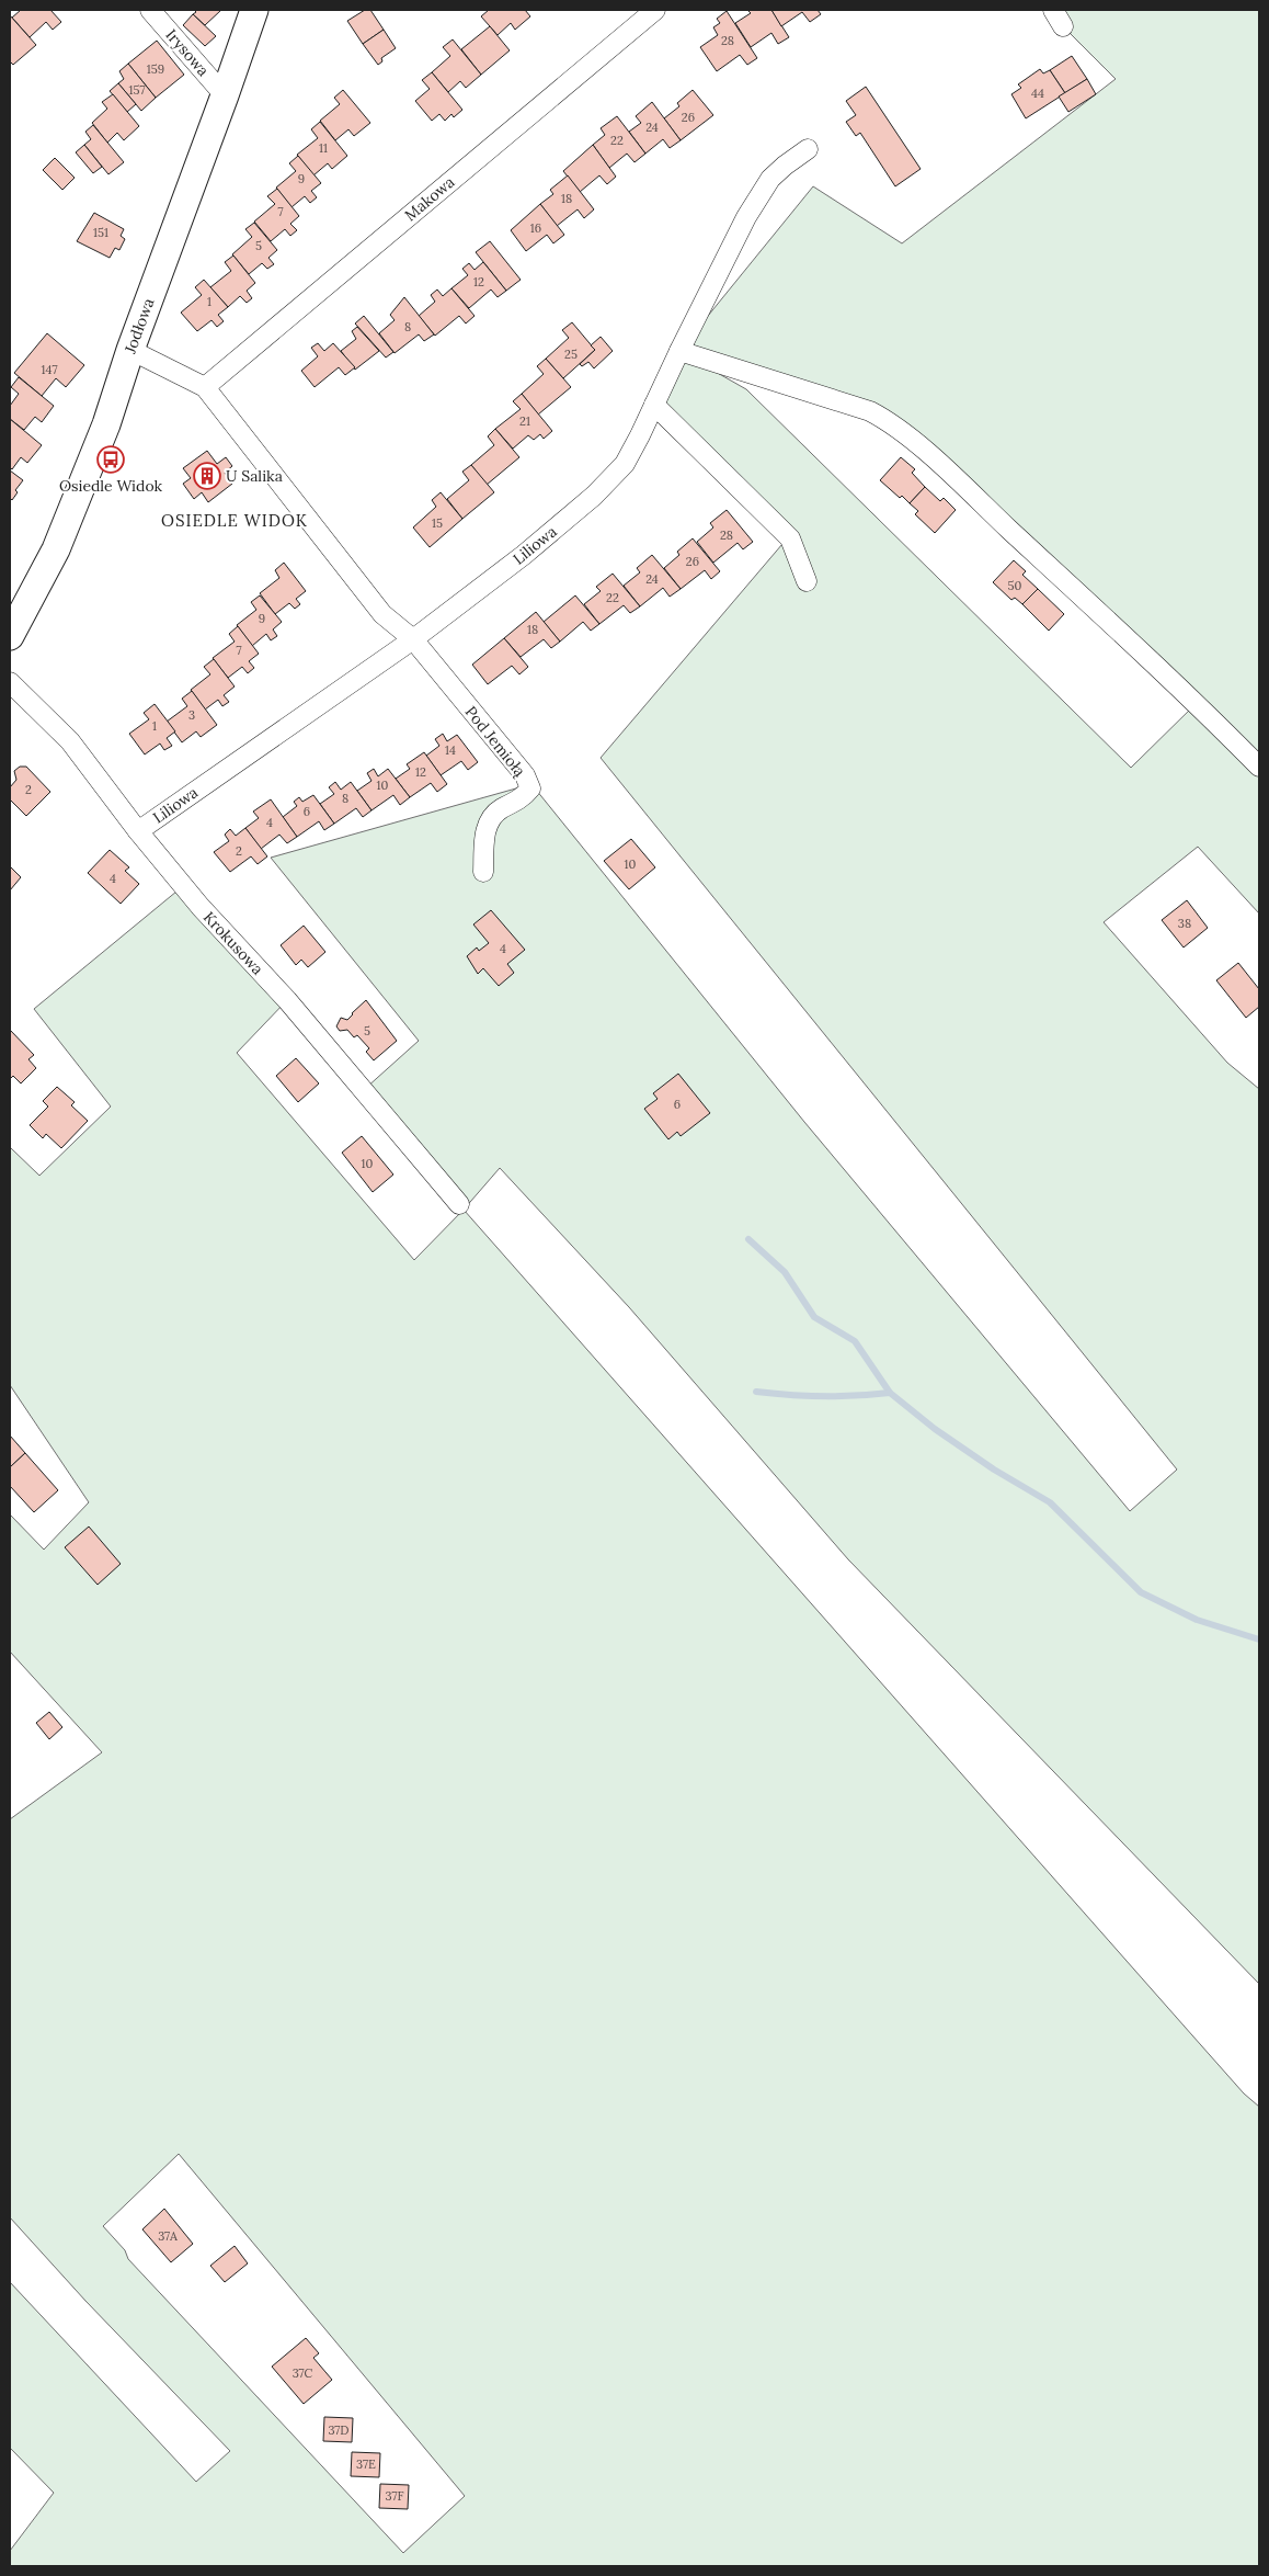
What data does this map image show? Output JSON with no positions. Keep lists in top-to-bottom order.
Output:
{
  "streets": {
    "street": [
      "Irysowa",
      "Makowa",
      "Jodłowa",
      "Liliowa",
      "Pod Jemiołą",
      "Krokusowa"
    ]
  },
  "crossings": [
    ["Irysowa", "Jodłowa"],
    ["Liliowa", "Pod Jemiołą"],
    ["Liliowa", "Krokusowa"]
  ],
  "districts": ["OSIEDLE WIDOK"],
  "places": {
    "bus stop": ["Osiedle Widok"],
    "building": ["U Salika"]
  },
  "house_numbers": [
    "28",
    "159",
    "157",
    "44",
    "26",
    "24",
    "22",
    "11",
    "9",
    "18",
    "7",
    "16",
    "151",
    "5",
    "12",
    "1",
    "8",
    "25",
    "147",
    "21",
    "15",
    "28",
    "26",
    "24",
    "50",
    "22",
    "9",
    "18",
    "7",
    "3",
    "1",
    "14",
    "12",
    "10",
    "2",
    "8",
    "6",
    "4",
    "2",
    "10",
    "4",
    "38",
    "4",
    "5",
    "6",
    "10",
    "37A",
    "37C",
    "37D",
    "37E",
    "37F"
  ]
}
